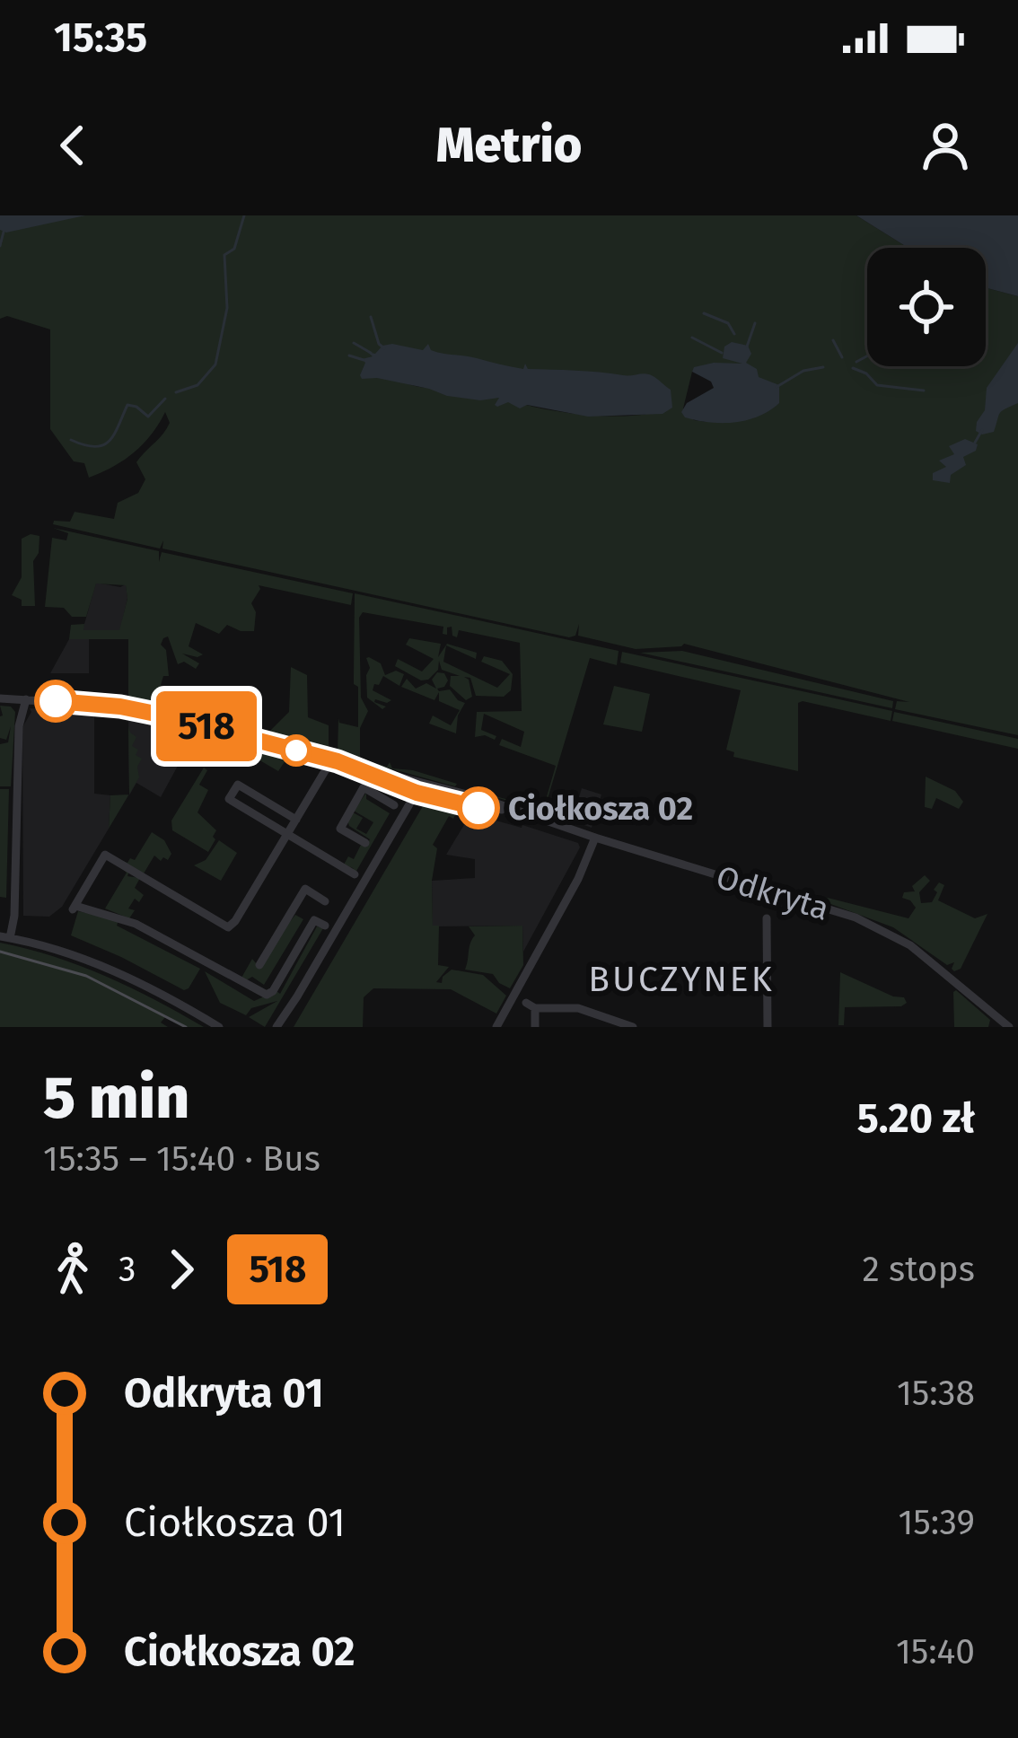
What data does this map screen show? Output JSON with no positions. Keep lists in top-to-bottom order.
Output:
{
  "streets": {
    "street": ["Odkryta"]
  },
  "districts": ["BUCZYNEK"],
  "places": ["Ciołkosza 02"],
  "lines": ["bus line 518"],
  "page": {
    "status": "15:35",
    "header": "Metrio",
    "on_map": "518",
    "heading": ["5 min", "15:35 – 15:40 · Bus", "5.20 zł"],
    "legs": ["3", "518", "2 stops"],
    "list": [
      {
        "name": "Odkryta 01",
        "value": "15:38"
      },
      {
        "name": "Ciołkosza 01",
        "value": "15:39"
      },
      {
        "name": "Ciołkosza 02",
        "value": "15:40"
      }
    ]
  }
}
